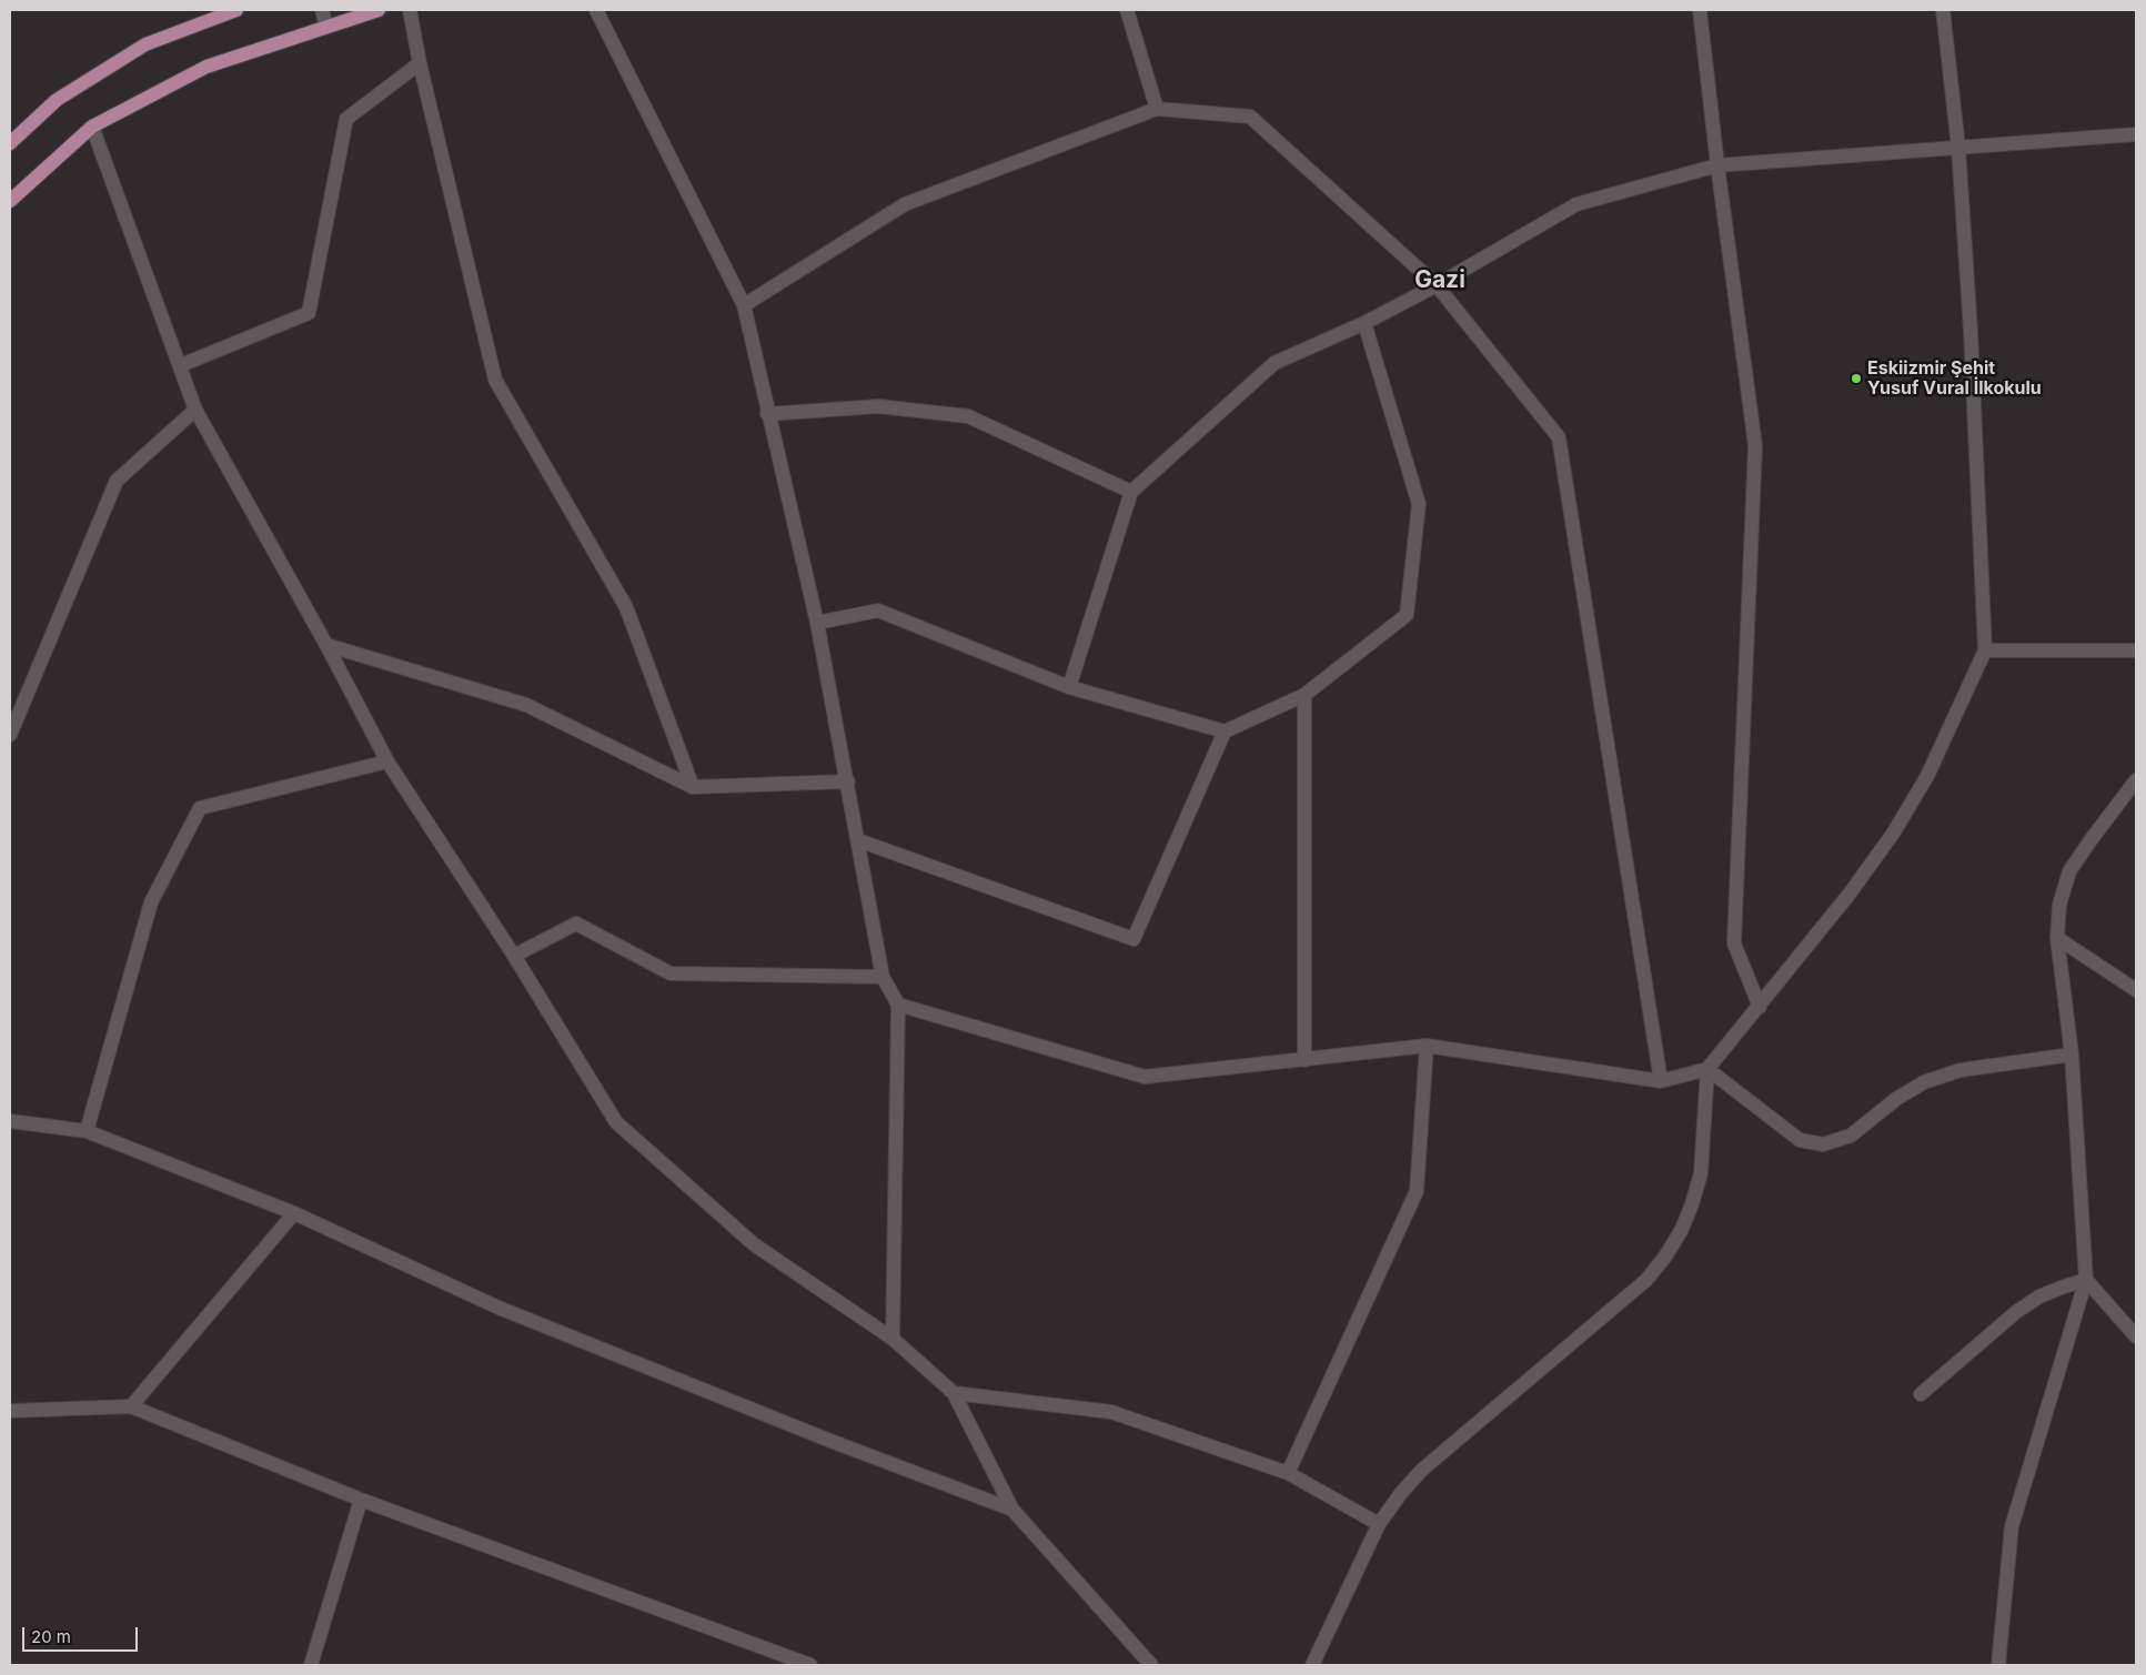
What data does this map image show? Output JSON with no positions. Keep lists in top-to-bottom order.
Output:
{
  "districts": ["Gazi"],
  "places": ["Eskiizmir Şehit Yusuf Vural İlkokulu"],
  "scale_bar": "20 m"
}
